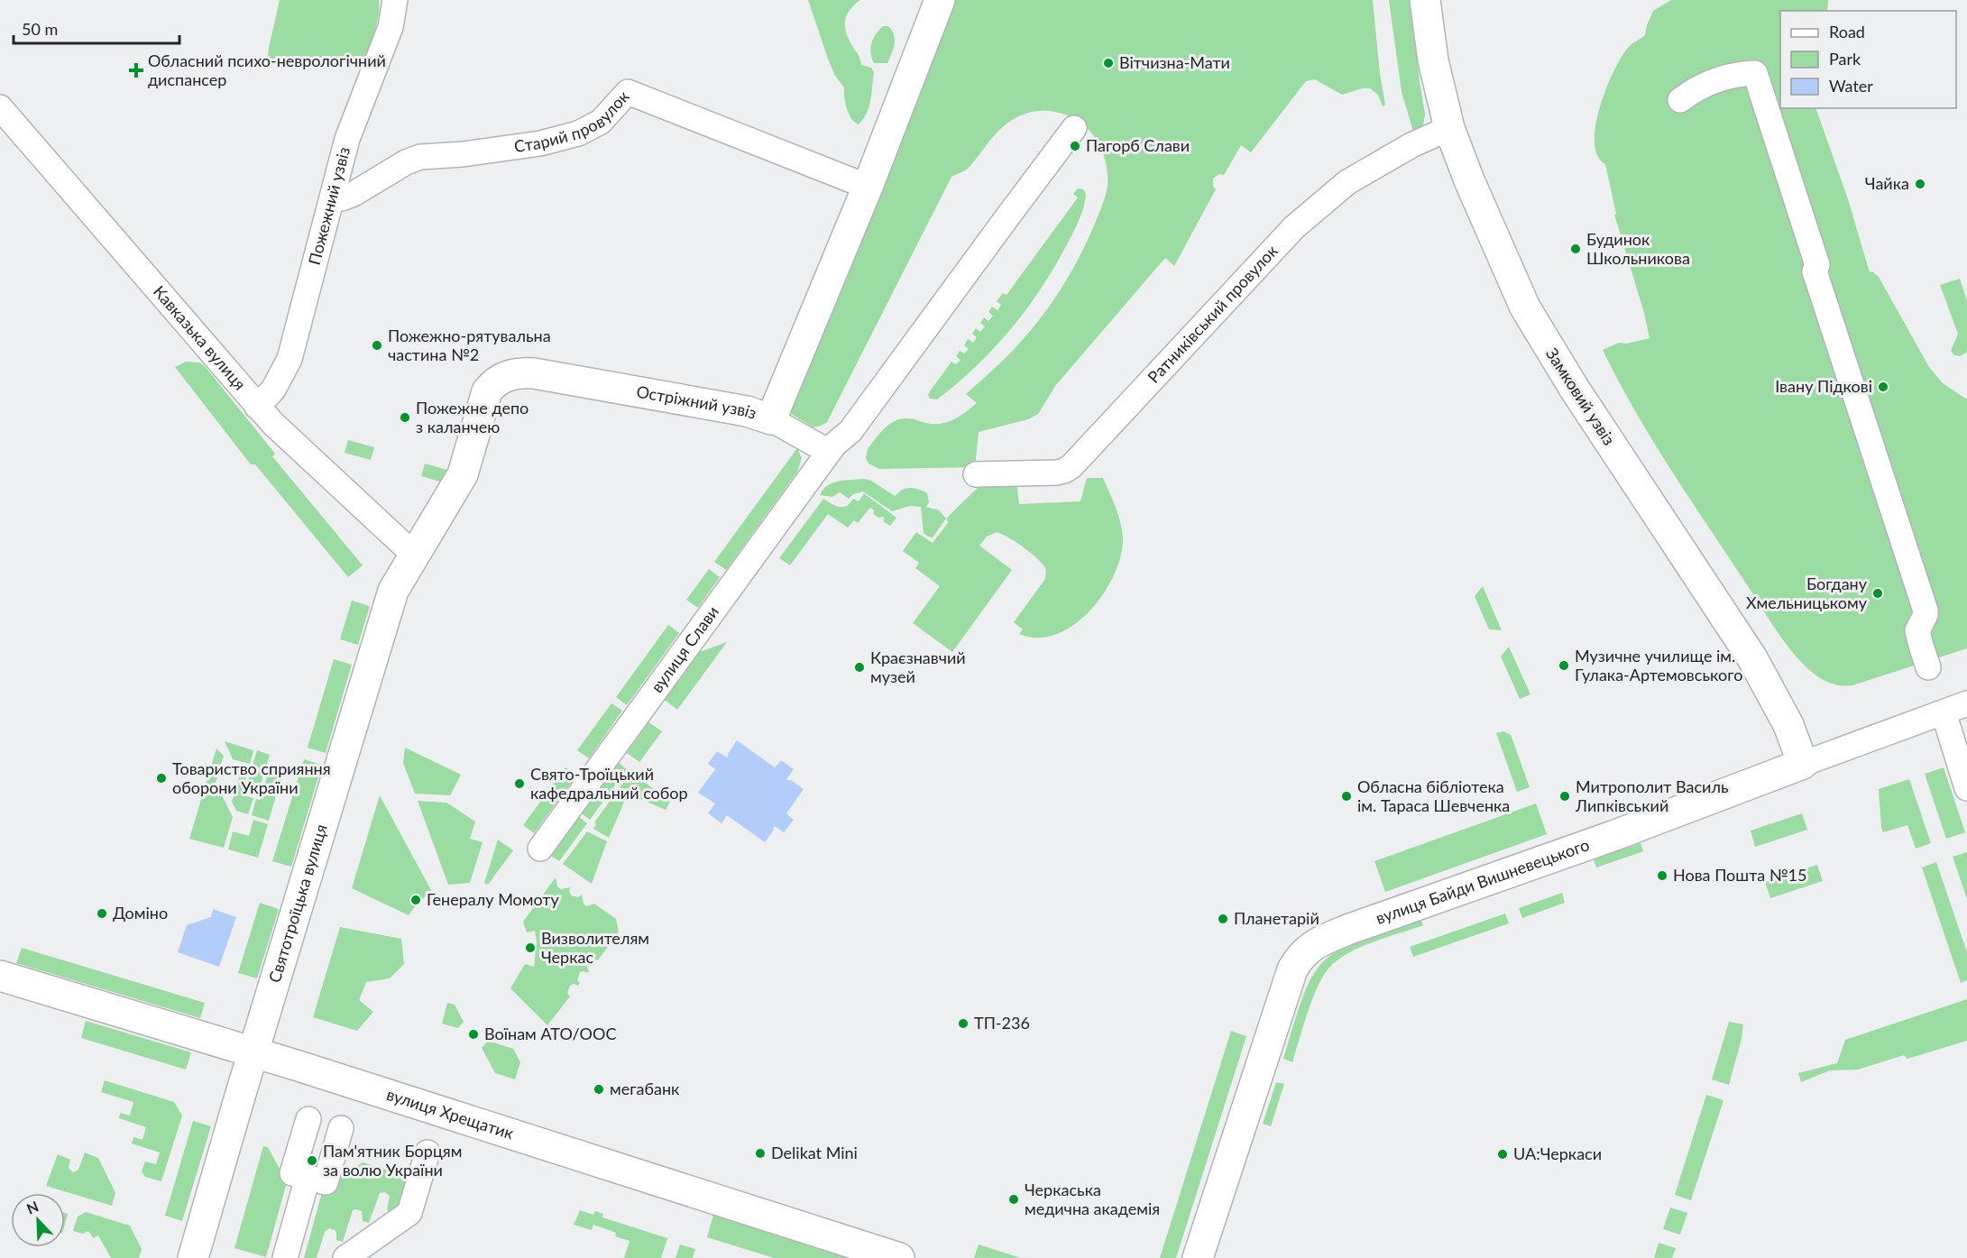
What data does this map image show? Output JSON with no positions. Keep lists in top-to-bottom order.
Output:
{
  "streets": {
    "main road": [
      "Замковий узвіз",
      "Остріжний узвіз",
      "вулиця Байди Вишневецького",
      "Святотроїцька вулиця",
      "вулиця Хрещатик"
    ],
    "street": [
      "Старий провулок",
      "Пожежний узвіз",
      "Ратниківський провулок",
      "Кавказька вулиця",
      "вулиця Слави"
    ]
  },
  "crossings": [
    ["Старий провулок", "Пожежний узвіз"],
    ["Старий провулок", "Остріжний узвіз"],
    ["Пожежний узвіз", "Кавказька вулиця"],
    ["Ратниківський провулок", "Замковий узвіз"],
    ["Кавказька вулиця", "Остріжний узвіз"],
    ["Кавказька вулиця", "Святотроїцька вулиця"],
    ["Замковий узвіз", "вулиця Байди Вишневецького"],
    ["Остріжний узвіз", "Святотроїцька вулиця"],
    ["Святотроїцька вулиця", "вулиця Хрещатик"]
  ],
  "places": {
    "other": [
      "Вітчизна-Мати",
      "Пагорб Слави",
      "Чайка",
      "Будинок Школьникова",
      "Пожежно-рятувальна частина №2",
      "Івану Підкові",
      "Пожежне депо з каланчею",
      "Богдану Хмельницькому",
      "Музичне училище ім. Гулака-Артемовського",
      "Краєзнавчий музей",
      "Товариство сприяння оборони України",
      "Свято-Троїцький кафедральний собор",
      "Обласна бібліотека ім. Тараса Шевченка",
      "Митрополит Василь Липківський",
      "Нова Пошта №15",
      "Генералу Момоту",
      "Доміно",
      "Планетарій",
      "Визволителям Черкас",
      "ТП-236",
      "Воїнам АТО/ООС",
      "мегабанк",
      "Delikat Mini",
      "UA:Черкаси",
      "Пам'ятник Борцям за волю України",
      "Черкаська медична академія"
    ],
    "health": ["Обласний психо-неврологічний диспансер"]
  },
  "legend": ["Road", "Park", "Water"],
  "scale_bar": "50 m",
  "north": "top left"
}
